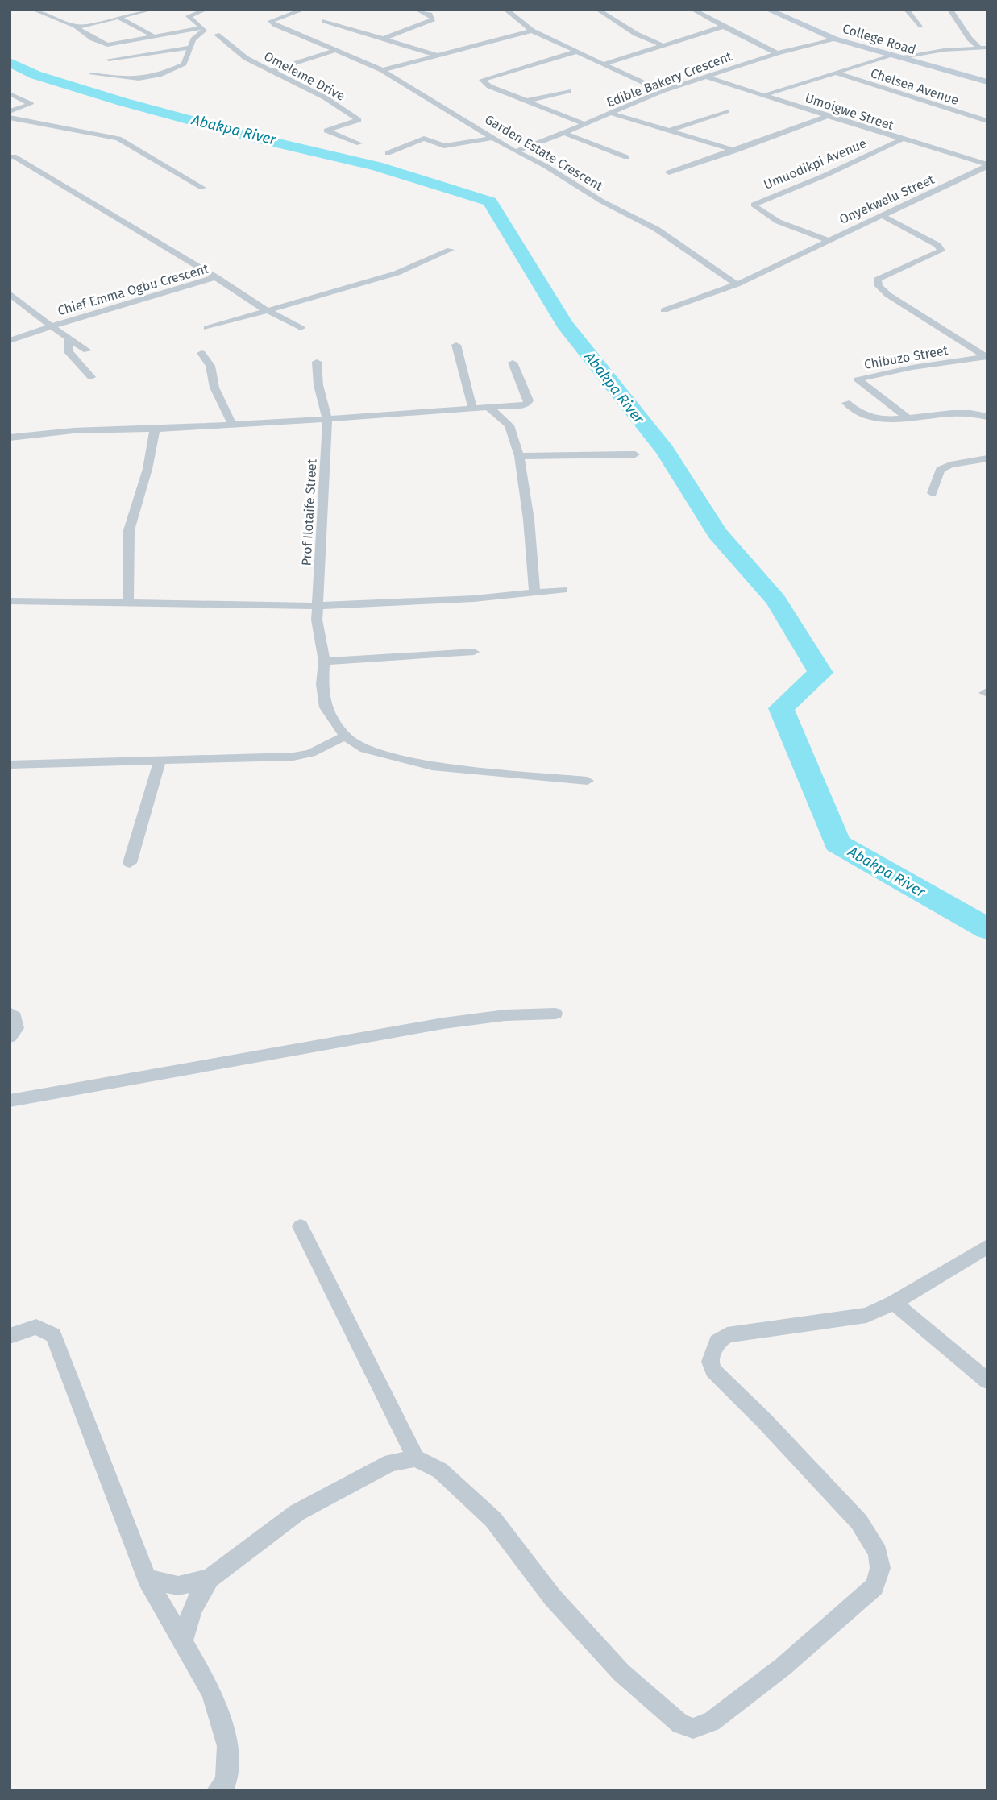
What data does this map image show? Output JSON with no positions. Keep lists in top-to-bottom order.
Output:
{
  "streets": {
    "main road": ["College Road"],
    "street": [
      "Omeleme Drive",
      "Edible Bakery Crescent",
      "Chelsea Avenue",
      "Umoigwe Street",
      "Garden Estate Crescent",
      "Umuodikpi Avenue",
      "Onyekwelu Street",
      "Chief Emma Ogbu Crescent",
      "Chibuzo Street",
      "Prof Ilotaife Street"
    ]
  },
  "crossings": [
    ["College Road", "Edible Bakery Crescent"],
    ["Edible Bakery Crescent", "Umoigwe Street"],
    ["Edible Bakery Crescent", "Garden Estate Crescent"],
    ["Umoigwe Street", "Umuodikpi Avenue"],
    ["Umoigwe Street", "Onyekwelu Street"],
    ["Garden Estate Crescent", "Onyekwelu Street"],
    ["Umuodikpi Avenue", "Onyekwelu Street"]
  ],
  "water": ["Abakpa River"]
}
